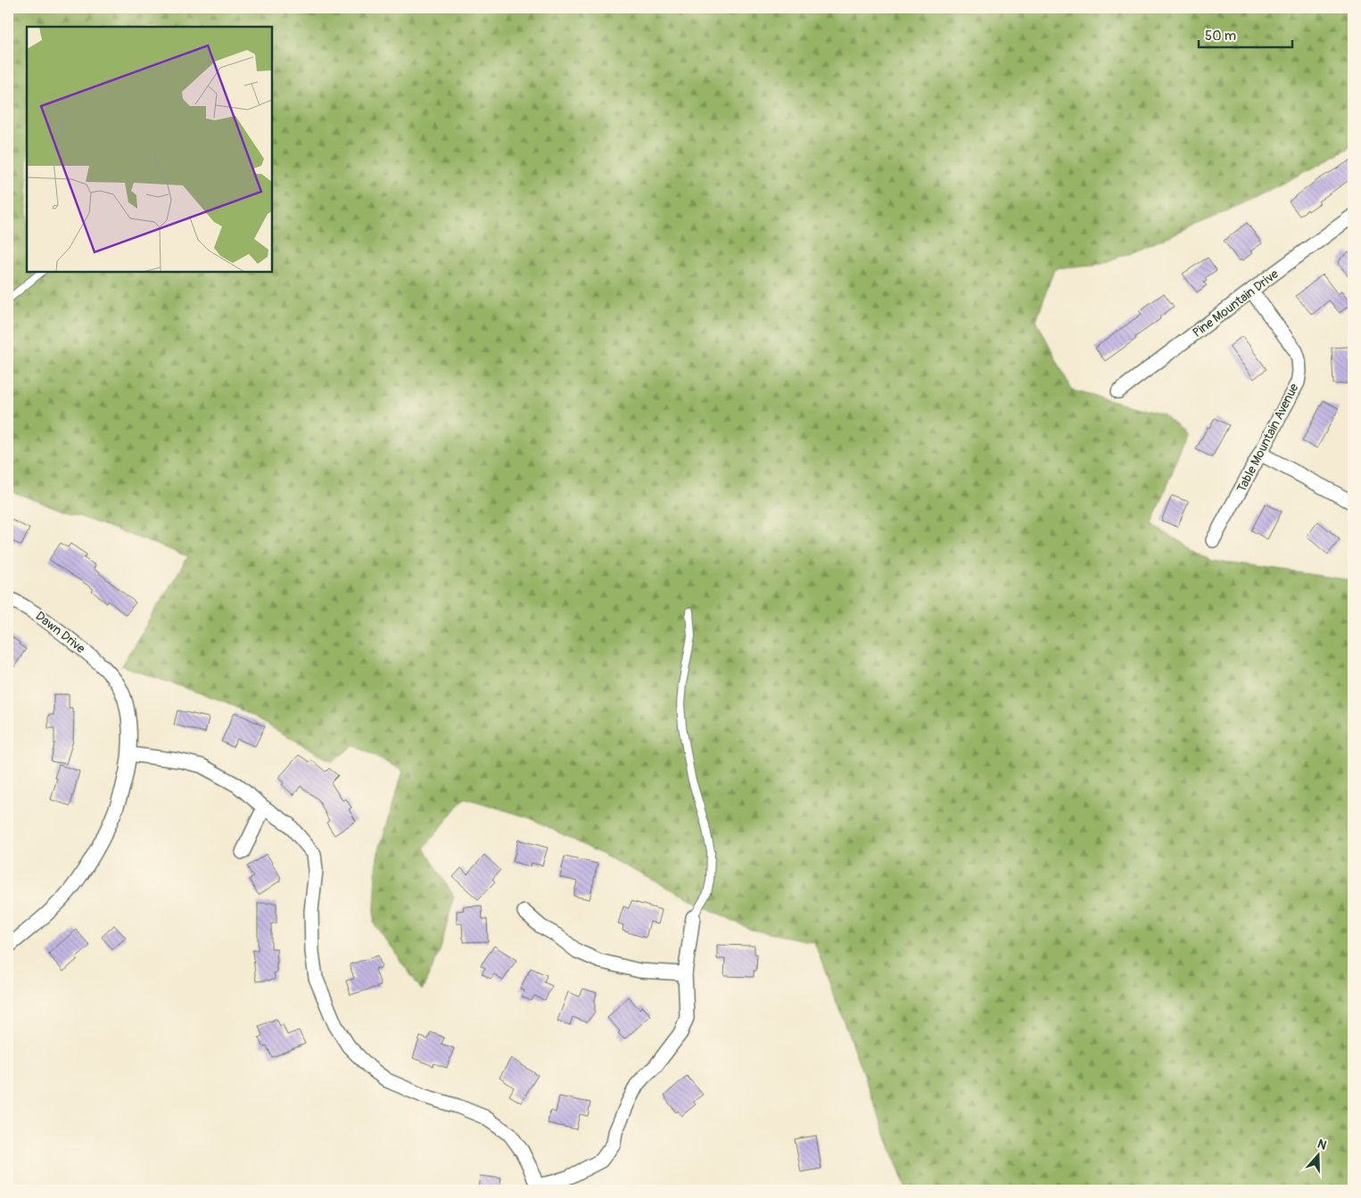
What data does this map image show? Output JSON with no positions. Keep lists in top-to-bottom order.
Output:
{
  "streets": {
    "street": ["Pine Mountain Drive", "Table Mountain Avenue", "Dawn Drive"]
  },
  "crossings": [
    ["Pine Mountain Drive", "Table Mountain Avenue"]
  ],
  "scale_bar": "50 m",
  "north": "top"
}
